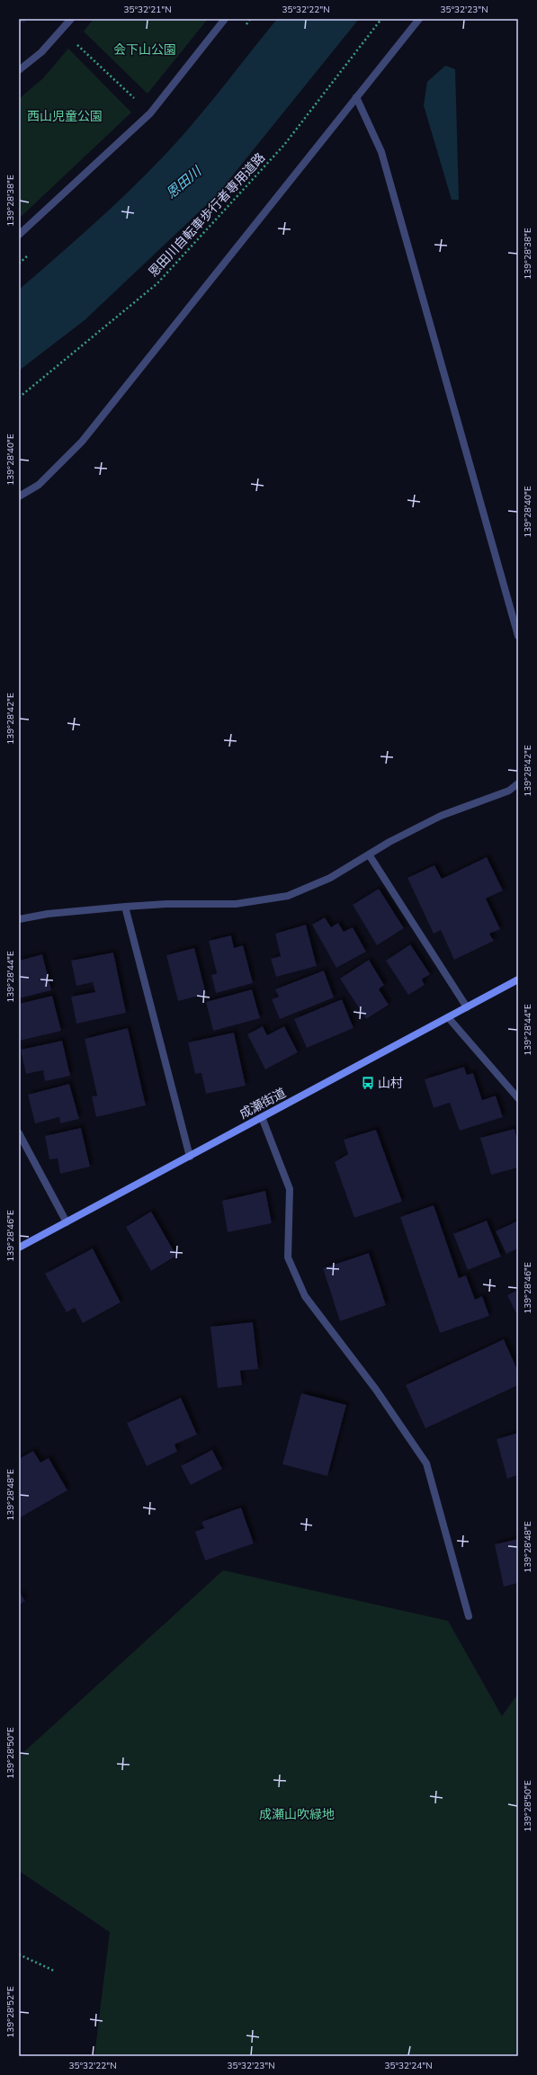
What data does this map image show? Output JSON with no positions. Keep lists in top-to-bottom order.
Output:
{
  "streets": {
    "main road": ["成瀬街道"],
    "path": ["恩田川自転車歩行者専用道路"]
  },
  "water": ["恩田川"],
  "parks": ["会下山公園", "西山児童公園", "成瀬山吹緑地"],
  "places": {
    "bus stop": ["山村"]
  },
  "coordinates": [
    "35°32'21\"N",
    "35°32'22\"N",
    "35°32'23\"N",
    "139°28'38\"E",
    "139°28'40\"E",
    "139°28'42\"E",
    "139°28'44\"E",
    "139°28'46\"E",
    "139°28'48\"E",
    "139°28'50\"E",
    "139°28'52\"E",
    "35°32'24\"N"
  ]
}
